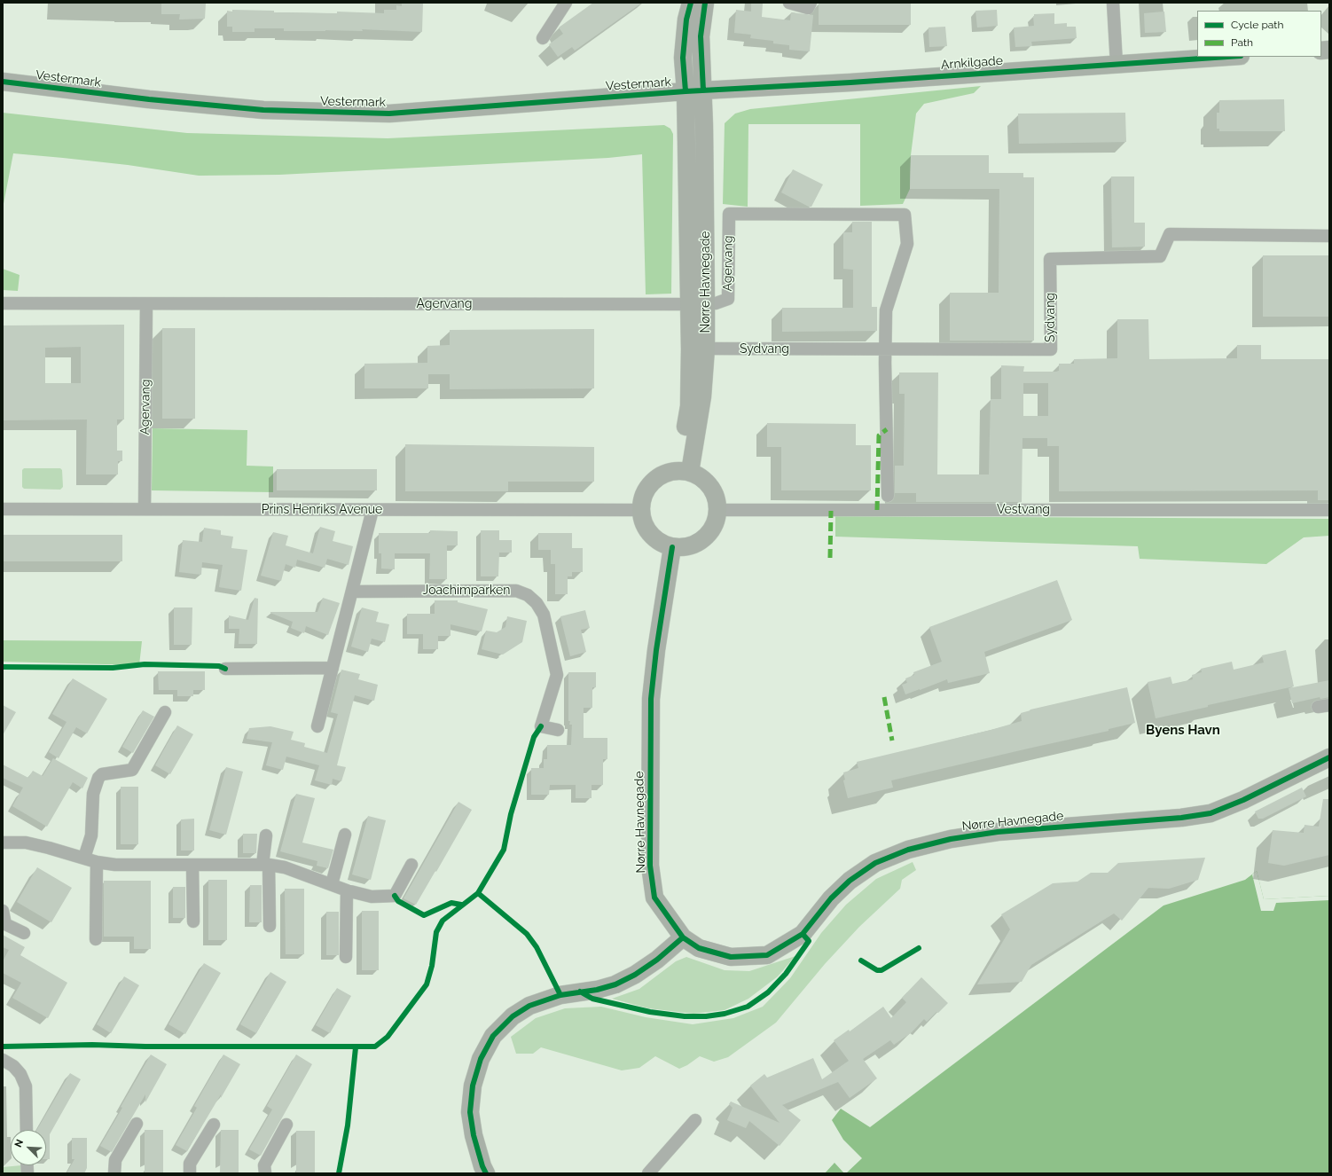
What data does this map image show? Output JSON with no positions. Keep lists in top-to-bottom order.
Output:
{
  "streets": {
    "street": [
      "Arnkilgade",
      "Vestermark",
      "Agervang",
      "Nørre Havnegade",
      "Sydvang",
      "Prins Henriks Avenue",
      "Vestvang",
      "Joachimparken"
    ]
  },
  "crossings": [
    ["Arnkilgade", "Vestermark"],
    ["Arnkilgade", "Nørre Havnegade"],
    ["Vestermark", "Nørre Havnegade"],
    ["Agervang", "Nørre Havnegade"],
    ["Agervang", "Sydvang"],
    ["Agervang", "Prins Henriks Avenue"],
    ["Nørre Havnegade", "Sydvang"],
    ["Nørre Havnegade", "Prins Henriks Avenue"],
    ["Nørre Havnegade", "Vestvang"],
    ["Prins Henriks Avenue", "Vestvang"]
  ],
  "districts": ["Byens Havn"],
  "legend": ["Cycle path", "Path"],
  "north": "top left"
}
